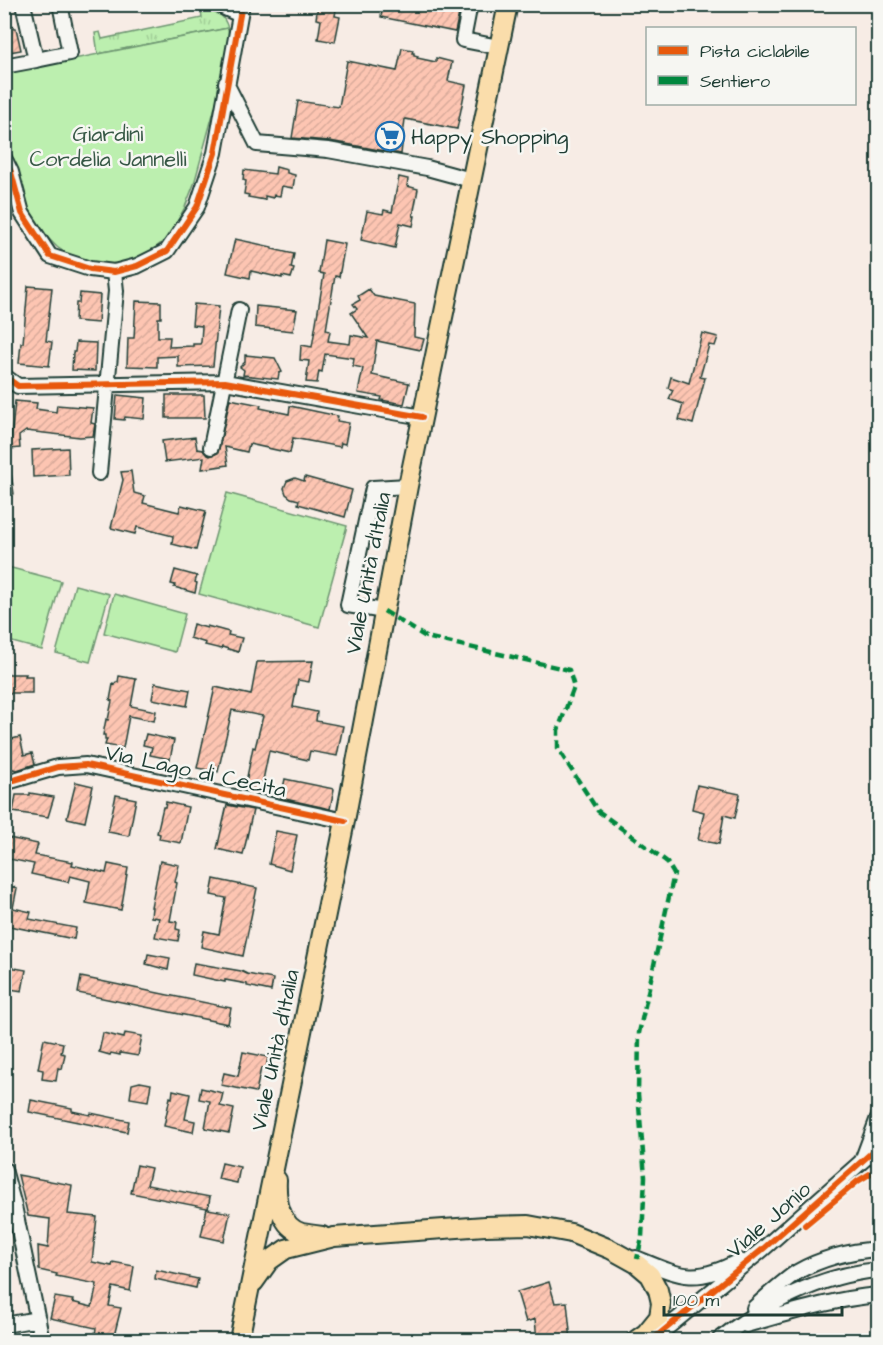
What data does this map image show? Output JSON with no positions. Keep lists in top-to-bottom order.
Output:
{
  "streets": {
    "main road": ["Viale Unità d'Italia"],
    "street": ["Via Lago di Cecita", "Viale Jonio"]
  },
  "crossings": [
    ["Viale Unità d'Italia", "Via Lago di Cecita"]
  ],
  "parks": ["Giardini Cordelia Jannelli"],
  "places": {
    "supermarket": ["Happy Shopping"]
  },
  "legend": ["Pista ciclabile", "Sentiero"],
  "scale_bar": "100 m"
}
